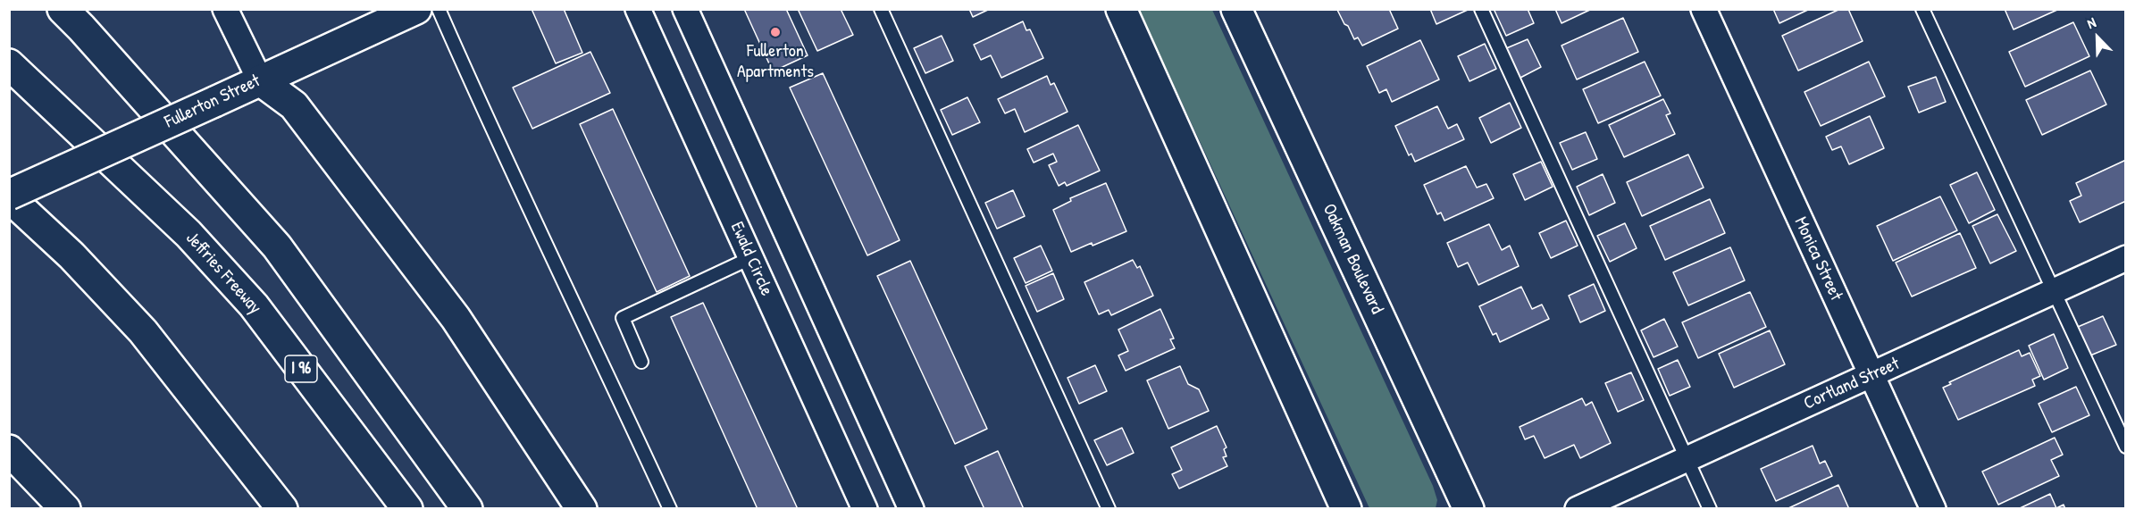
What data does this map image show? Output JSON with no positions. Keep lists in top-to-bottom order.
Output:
{
  "streets": {
    "main road": [
      "Fullerton Street",
      "Oakman Boulevard",
      "Jeffries Freeway",
      "I 96"
    ],
    "street": ["Ewald Circle", "Monica Street", "Cortland Street"]
  },
  "crossings": [
    ["Monica Street", "Cortland Street"]
  ],
  "places": ["Fullerton Apartments"],
  "north": "top left"
}
